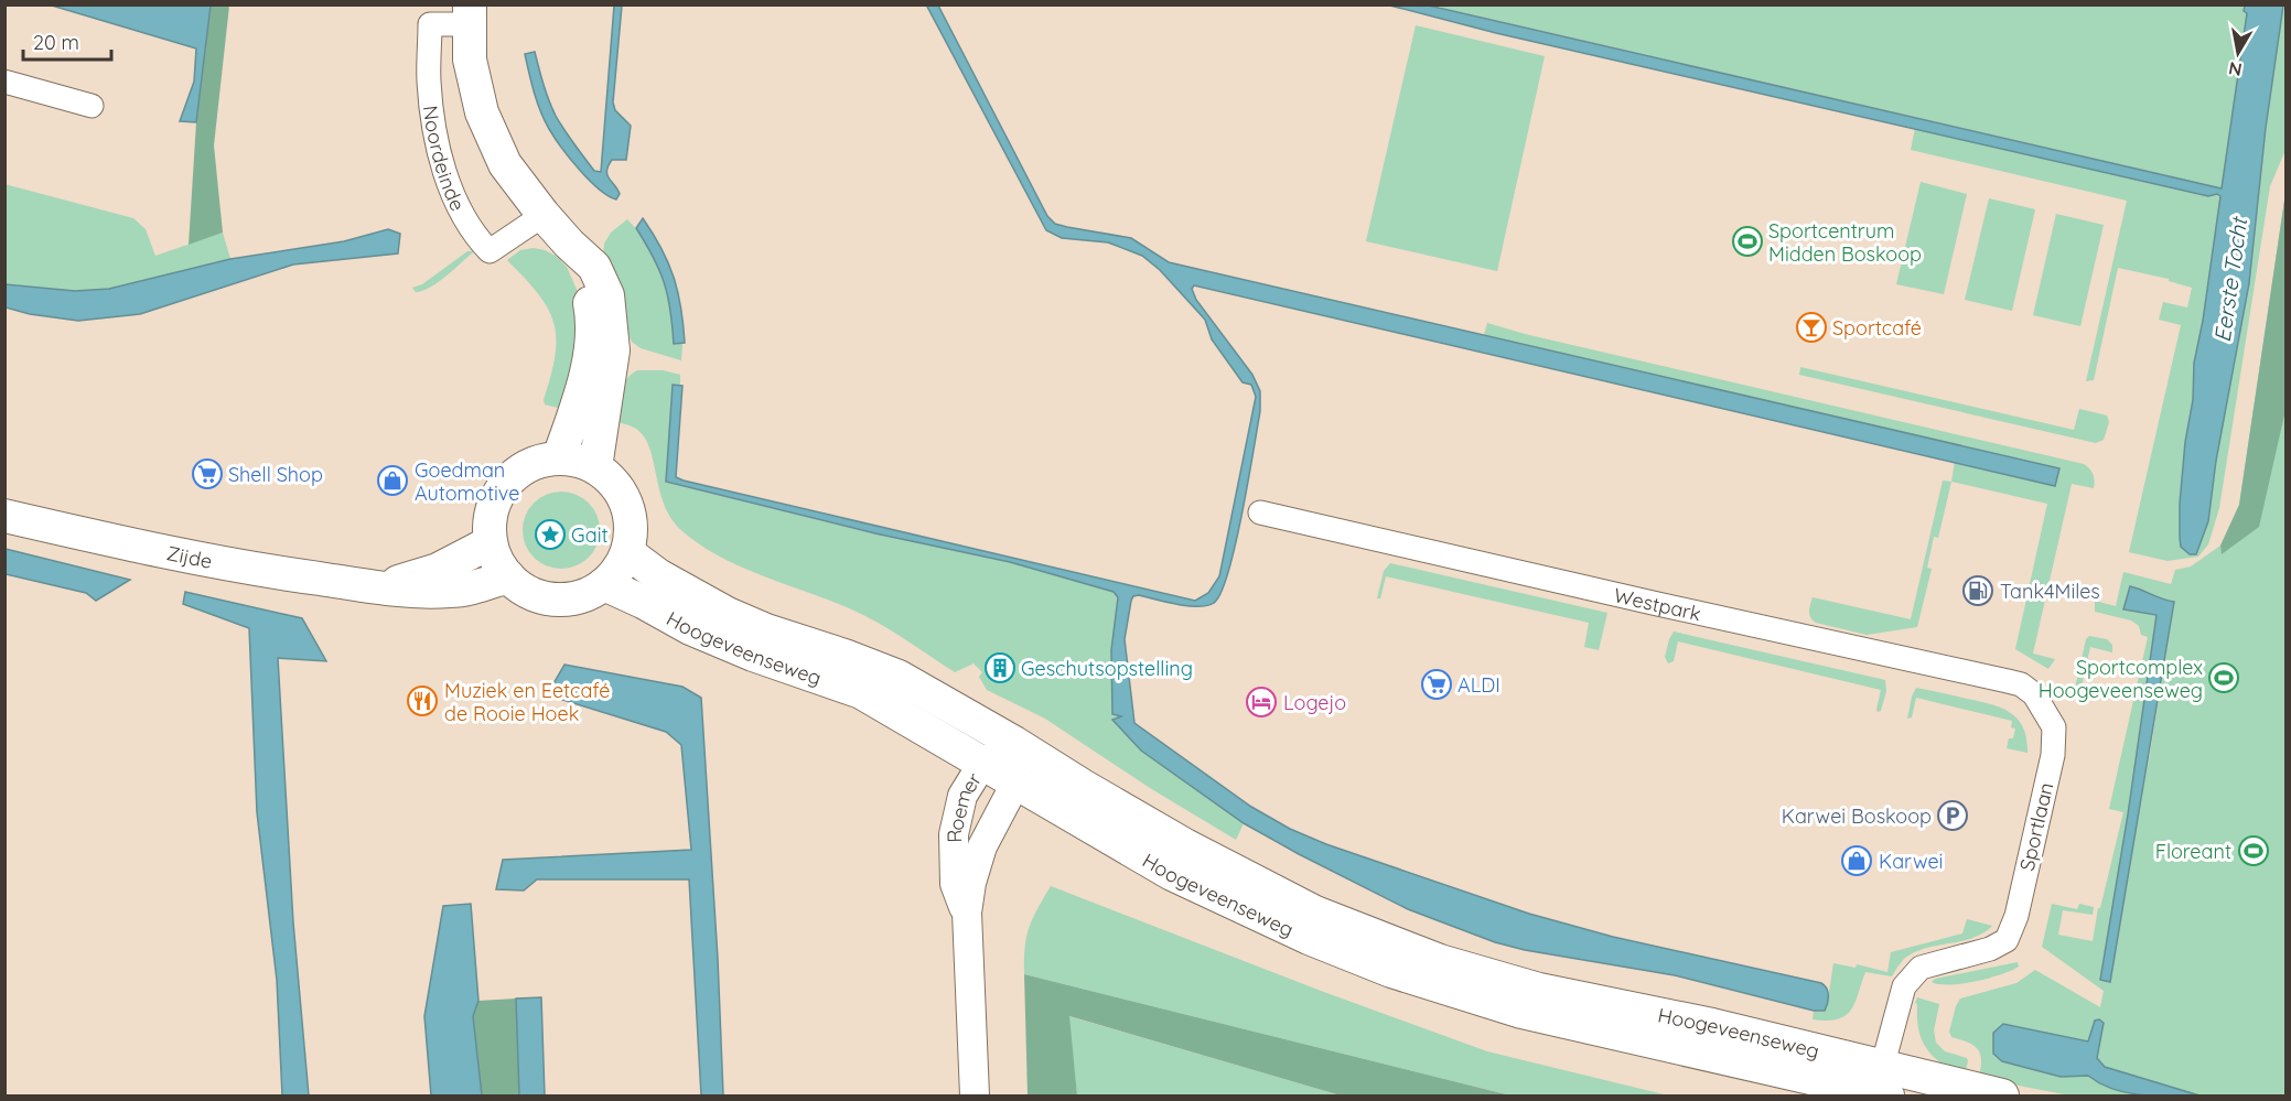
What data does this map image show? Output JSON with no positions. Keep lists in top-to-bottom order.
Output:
{
  "streets": {
    "main road": ["Noordeinde", "Zijde", "Hoogeveenseweg"],
    "street": ["Westpark", "Roemer", "Sportlaan"]
  },
  "crossings": [
    ["Noordeinde", "Zijde"],
    ["Noordeinde", "Hoogeveenseweg"],
    ["Zijde", "Hoogeveenseweg"],
    ["Westpark", "Sportlaan"],
    ["Hoogeveenseweg", "Roemer"],
    ["Hoogeveenseweg", "Sportlaan"]
  ],
  "water": ["Eerste Tocht"],
  "places": {
    "sports": ["Sportcentrum Midden Boskoop", "Sportcomplex Hoogeveenseweg", "Floreant"],
    "bar": ["Sportcafé"],
    "supermarket": ["Shell Shop", "ALDI"],
    "shop": ["Goedman Automotive", "Karwei"],
    "place": ["Gait"],
    "fuel station": ["Tank4Miles"],
    "building": ["Geschutsopstelling"],
    "restaurant": ["Muziek en Eetcafé de Rooie Hoek"],
    "hotel": ["Logejo"],
    "parking": ["Karwei Boskoop"]
  },
  "scale_bar": "20 m",
  "north": "bottom"
}
